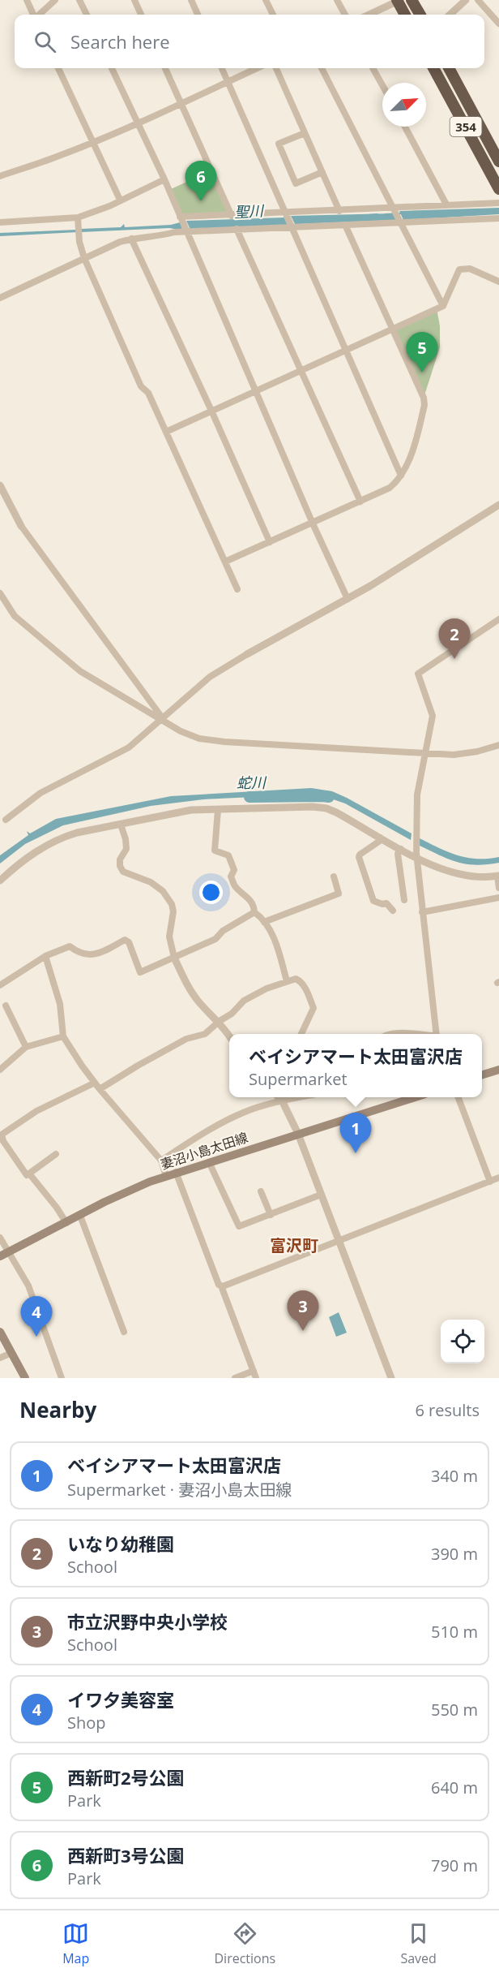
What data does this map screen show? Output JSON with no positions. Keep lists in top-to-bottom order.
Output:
{
  "streets": {
    "highway": ["354"],
    "main road": ["妻沼小島太田線"]
  },
  "districts": ["富沢町"],
  "water": ["聖川", "蛇川"],
  "north": "top right",
  "page": {
    "search": "Search here",
    "pins": [
      "6",
      "5",
      "2",
      "1",
      "3",
      "4"
    ],
    "popup": ["ベイシアマート太田富沢店", "Supermarket"],
    "heading": ["Nearby", "6 results"],
    "list": [
      {
        "mark": "1",
        "name": "ベイシアマート太田富沢店",
        "note": "Supermarket · 妻沼小島太田線",
        "value": "340 m"
      },
      {
        "mark": "2",
        "name": "いなり幼稚園",
        "note": "School",
        "value": "390 m"
      },
      {
        "mark": "3",
        "name": "市立沢野中央小学校",
        "note": "School",
        "value": "510 m"
      },
      {
        "mark": "4",
        "name": "イワ夕美容室",
        "note": "Shop",
        "value": "550 m"
      },
      {
        "mark": "5",
        "name": "西新町2号公園",
        "note": "Park",
        "value": "640 m"
      },
      {
        "mark": "6",
        "name": "西新町3号公園",
        "note": "Park",
        "value": "790 m"
      }
    ],
    "nav": ["Map", "Directions", "Saved"]
  }
}
